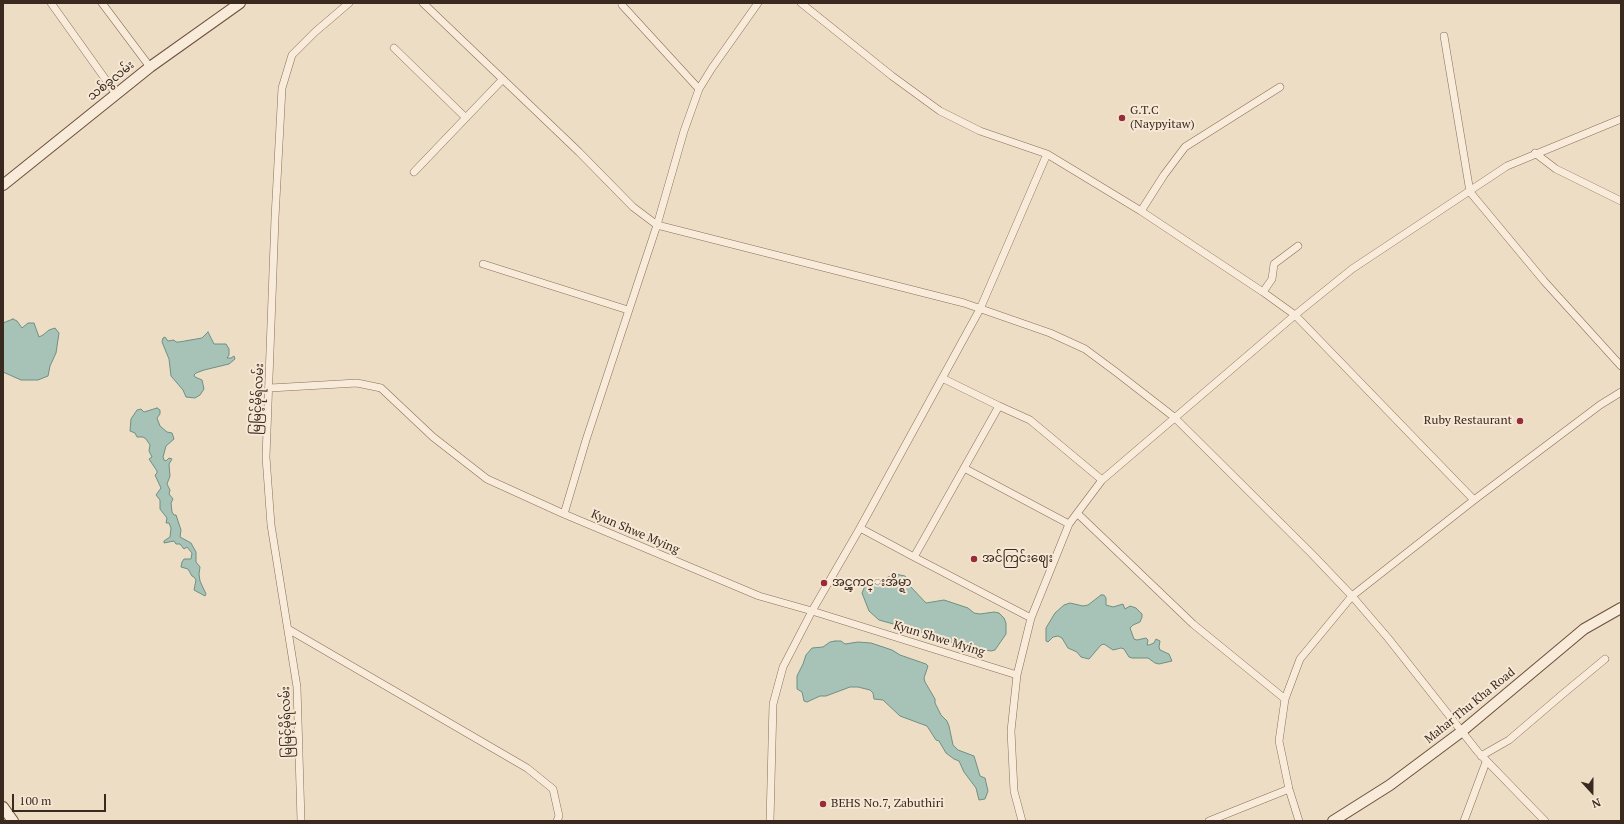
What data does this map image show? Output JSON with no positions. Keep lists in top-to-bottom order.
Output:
{
  "streets": {
    "main road": ["သစ်ခွလမ်း", "Mahar Thu Kha Road"],
    "street": ["မြမြင့်မိုရ်လမ်း", "Kyun Shwe Mying"]
  },
  "crossings": [
    ["မြမြင့်မိုရ်လမ်း", "Kyun Shwe Mying"]
  ],
  "places": [
    "G.T.C (Naypyitaw)",
    "Ruby Restaurant",
    "အင်ကြင်းဈေး",
    "အင္ၾကင္းအိမ္ရာ",
    "BEHS No.7, Zabuthiri"
  ],
  "scale_bar": "100 m",
  "north": "bottom"
}
